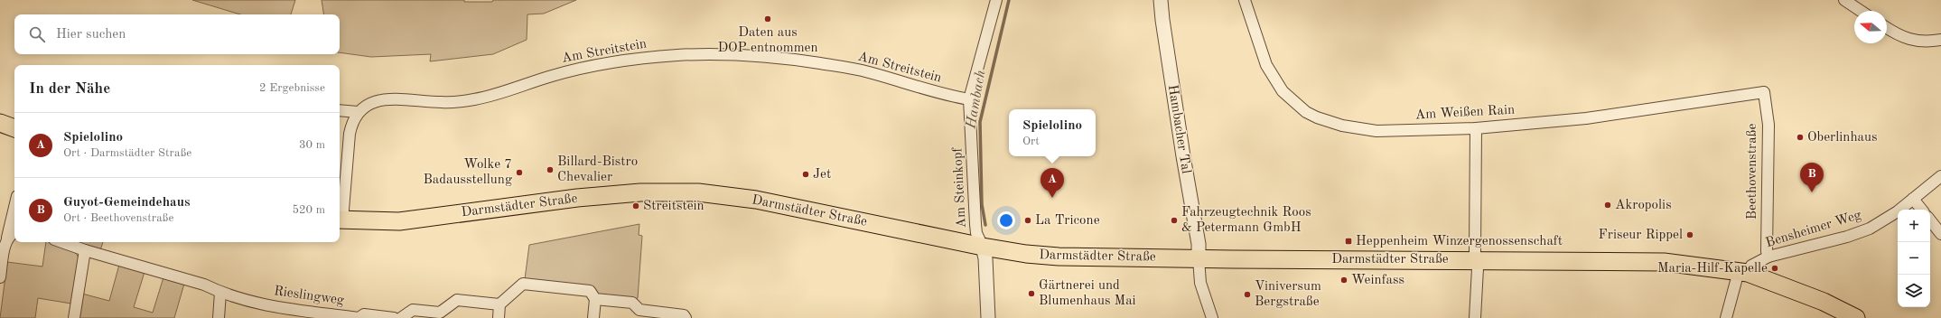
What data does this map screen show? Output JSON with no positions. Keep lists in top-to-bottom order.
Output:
{
  "streets": {
    "main road": ["Darmstädter Straße"],
    "street": [
      "Am Streitstein",
      "Am Weißen Rain",
      "Hambacher Tal",
      "Beethovenstraße",
      "Am Steinkopf",
      "Bensheimer Weg",
      "Rieslingweg"
    ]
  },
  "crossings": [
    ["Am Streitstein", "Am Steinkopf"],
    ["Am Weißen Rain", "Beethovenstraße"],
    ["Hambacher Tal", "Darmstädter Straße"],
    ["Beethovenstraße", "Bensheimer Weg"],
    ["Am Steinkopf", "Darmstädter Straße"],
    ["Darmstädter Straße", "Bensheimer Weg"]
  ],
  "water": ["Hambach"],
  "places": {
    "other": [
      "Daten aus DOP entnommen",
      "Oberlinhaus",
      "Billard-Bistro Chevalier",
      "Wolke 7 Badausstellung",
      "Jet",
      "Akropolis",
      "Streitstein",
      "La Tricone",
      "Fahrzeugtechnik Roos & Petermann GmbH",
      "Friseur Rippel",
      "Maria-Hilf-Kapelle",
      "Weinfass",
      "Gärtnerei und Blumenhaus Mai",
      "Viniversum Bergstraße"
    ],
    "transit": ["Heppenheim Winzergenossenschaft"]
  },
  "north": "left",
  "page": {
    "search": "Hier suchen",
    "heading": ["In der Nähe", "2 Ergebnisse"],
    "popup": ["Spielolino", "Ort"],
    "list": [
      {
        "mark": "A",
        "name": "Spielolino",
        "note": "Ort · Darmstädter Straße",
        "value": "30 m"
      },
      {
        "mark": "B",
        "name": "Guyot-Gemeindehaus",
        "note": "Ort · Beethovenstraße",
        "value": "520 m"
      }
    ],
    "pins": ["B", "A"],
    "map_buttons": ["+", "−"]
  }
}
